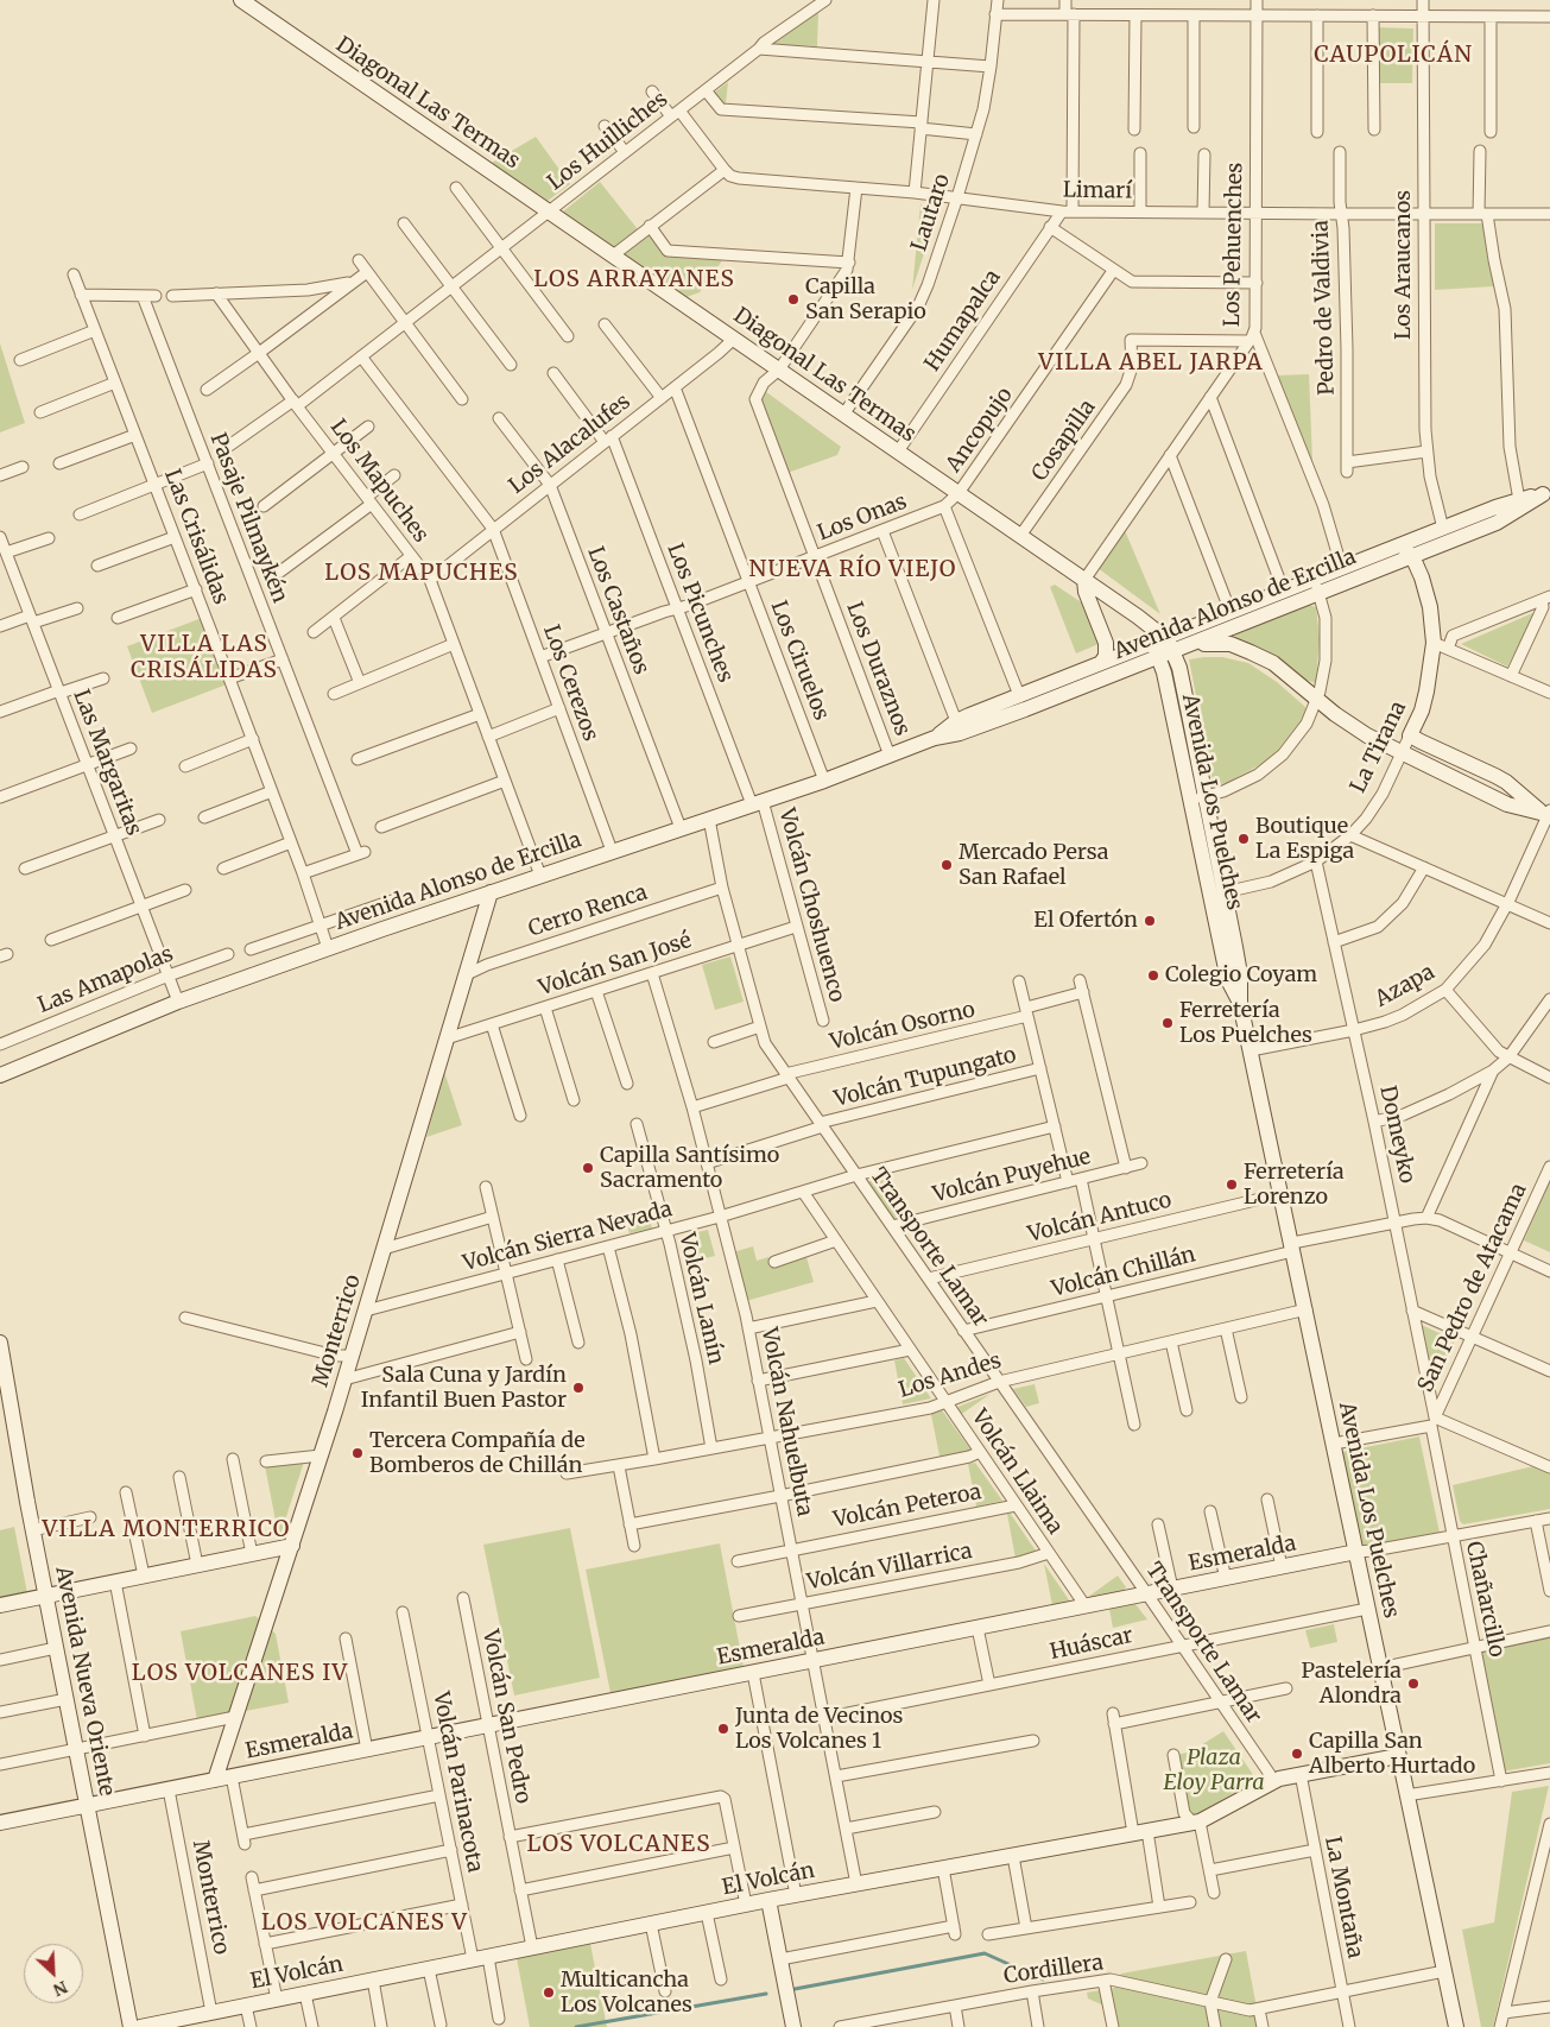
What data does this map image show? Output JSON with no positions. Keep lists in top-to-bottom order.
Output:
{
  "streets": {
    "main road": [
      "Diagonal Las Termas",
      "Avenida Alonso de Ercilla",
      "La Tirana",
      "Avenida Los Puelches",
      "Monterrico",
      "Esmeralda",
      "Avenida Nueva Oriente",
      "El Volcán"
    ],
    "street": [
      "Los Huilliches",
      "Limarí",
      "Lautaro",
      "Los Pehuenches",
      "Los Araucanos",
      "Pedro de Valdivia",
      "Humapalca",
      "Ancopujo",
      "Cosapilla",
      "Los Alacalufes",
      "Los Mapuches",
      "Pasaje Pilmaykén",
      "Los Onas",
      "Las Crisálidas",
      "Los Castaños",
      "Los Picunches",
      "Los Ciruelos",
      "Los Duraznos",
      "Los Cerezos",
      "Las Margaritas",
      "Volcán Choshuenco",
      "Cerro Renca",
      "Volcán San José",
      "Las Amapolas",
      "Azapa",
      "Volcán Osorno",
      "Volcán Tupungato",
      "Domeyko",
      "Volcán Puyehue",
      "Volcán Antuco",
      "Volcán Sierra Nevada",
      "Transporte Lamar",
      "Volcán Chillán",
      "San Pedro de Atacama",
      "Volcán Lanín",
      "Los Andes",
      "Volcán Nahuelbuta",
      "Volcán Llaima",
      "Volcán Peteroa",
      "Volcán Villarrica",
      "Chañarcillo",
      "Huáscar",
      "Volcán San Pedro",
      "Volcán Parinacota",
      "La Montaña",
      "Cordillera"
    ]
  },
  "crossings": [
    ["Diagonal Las Termas", "Los Huilliches"],
    ["Diagonal Las Termas", "Lautaro"],
    ["Diagonal Las Termas", "Los Pehuenches"],
    ["Diagonal Las Termas", "Humapalca"],
    ["Diagonal Las Termas", "Ancopujo"],
    ["Diagonal Las Termas", "Cosapilla"],
    ["Diagonal Las Termas", "Los Alacalufes"],
    ["Diagonal Las Termas", "Los Onas"],
    ["Diagonal Las Termas", "Avenida Alonso de Ercilla"],
    ["Diagonal Las Termas", "Los Duraznos"],
    ["Diagonal Las Termas", "Avenida Los Puelches"],
    ["Los Huilliches", "Los Mapuches"],
    ["Los Huilliches", "Los Cerezos"],
    ["Limarí", "Lautaro"],
    ["Limarí", "Los Pehuenches"],
    ["Limarí", "Los Araucanos"],
    ["Limarí", "Pedro de Valdivia"],
    ["Limarí", "Humapalca"],
    ["Los Pehuenches", "Cosapilla"],
    ["Los Araucanos", "Pedro de Valdivia"],
    ["Los Araucanos", "Avenida Alonso de Ercilla"],
    ["Ancopujo", "Los Onas"],
    ["Los Alacalufes", "Los Mapuches"],
    ["Los Alacalufes", "Los Castaños"],
    ["Los Alacalufes", "Los Picunches"],
    ["Los Alacalufes", "Los Ciruelos"],
    ["Los Alacalufes", "Los Cerezos"],
    ["Los Mapuches", "Avenida Alonso de Ercilla"],
    ["Pasaje Pilmaykén", "Las Crisálidas"],
    ["Los Onas", "Los Castaños"],
    ["Los Onas", "Los Picunches"],
    ["Los Onas", "Los Ciruelos"],
    ["Los Onas", "Los Duraznos"],
    ["Los Onas", "Los Cerezos"],
    ["Las Crisálidas", "Avenida Alonso de Ercilla"],
    ["Avenida Alonso de Ercilla", "Los Castaños"],
    ["Avenida Alonso de Ercilla", "Los Picunches"],
    ["Avenida Alonso de Ercilla", "Los Ciruelos"],
    ["Avenida Alonso de Ercilla", "Los Duraznos"],
    ["Avenida Alonso de Ercilla", "Los Cerezos"],
    ["Avenida Alonso de Ercilla", "La Tirana"],
    ["Avenida Alonso de Ercilla", "Las Margaritas"],
    ["Avenida Alonso de Ercilla", "Avenida Los Puelches"],
    ["Avenida Alonso de Ercilla", "Volcán Choshuenco"],
    ["Avenida Alonso de Ercilla", "Transporte Lamar"],
    ["Avenida Alonso de Ercilla", "Monterrico"],
    ["Los Picunches", "Volcán Choshuenco"],
    ["La Tirana", "Avenida Los Puelches"],
    ["La Tirana", "Domeyko"],
    ["Las Margaritas", "Las Amapolas"],
    ["Avenida Los Puelches", "Azapa"],
    ["Avenida Los Puelches", "Volcán Antuco"],
    ["Avenida Los Puelches", "Volcán Chillán"],
    ["Avenida Los Puelches", "Los Andes"],
    ["Avenida Los Puelches", "Esmeralda"],
    ["Avenida Los Puelches", "Huáscar"],
    ["Avenida Los Puelches", "El Volcán"],
    ["Avenida Los Puelches", "Cordillera"],
    ["Volcán Choshuenco", "Volcán San José"],
    ["Cerro Renca", "Transporte Lamar"],
    ["Cerro Renca", "Monterrico"],
    ["Volcán San José", "Transporte Lamar"],
    ["Volcán San José", "Monterrico"],
    ["Volcán San José", "Volcán Nahuelbuta"],
    ["Azapa", "Domeyko"],
    ["Volcán Osorno", "Transporte Lamar"],
    ["Volcán Osorno", "Volcán Nahuelbuta"],
    ["Volcán Tupungato", "Transporte Lamar"],
    ["Volcán Tupungato", "Volcán Nahuelbuta"],
    ["Domeyko", "Volcán Chillán"],
    ["Domeyko", "San Pedro de Atacama"],
    ["Domeyko", "Chañarcillo"],
    ["Volcán Puyehue", "Transporte Lamar"],
    ["Volcán Antuco", "Transporte Lamar"],
    ["Volcán Sierra Nevada", "Transporte Lamar"],
    ["Volcán Sierra Nevada", "Volcán Lanín"],
    ["Volcán Sierra Nevada", "Monterrico"],
    ["Volcán Sierra Nevada", "Volcán Nahuelbuta"],
    ["Volcán Sierra Nevada", "Volcán Llaima"],
    ["Transporte Lamar", "Volcán Chillán"],
    ["Transporte Lamar", "Los Andes"],
    ["Transporte Lamar", "Esmeralda"],
    ["Transporte Lamar", "Huáscar"],
    ["Transporte Lamar", "El Volcán"],
    ["San Pedro de Atacama", "Chañarcillo"],
    ["Volcán Lanín", "Los Andes"],
    ["Monterrico", "Esmeralda"],
    ["Monterrico", "El Volcán"],
    ["Los Andes", "Volcán Nahuelbuta"],
    ["Los Andes", "Volcán Llaima"],
    ["Volcán Nahuelbuta", "Volcán Peteroa"],
    ["Volcán Nahuelbuta", "Esmeralda"],
    ["Volcán Nahuelbuta", "Volcán Villarrica"],
    ["Volcán Nahuelbuta", "Huáscar"],
    ["Volcán Nahuelbuta", "El Volcán"],
    ["Volcán Llaima", "Volcán Peteroa"],
    ["Volcán Llaima", "Esmeralda"],
    ["Volcán Llaima", "Volcán Villarrica"],
    ["Esmeralda", "Chañarcillo"],
    ["Esmeralda", "Avenida Nueva Oriente"],
    ["Esmeralda", "Volcán San Pedro"],
    ["Esmeralda", "Volcán Parinacota"],
    ["Volcán San Pedro", "El Volcán"],
    ["Volcán Parinacota", "El Volcán"],
    ["El Volcán", "La Montaña"],
    ["La Montaña", "Cordillera"]
  ],
  "districts": [
    "CAUPOLICÁN",
    "LOS ARRAYANES",
    "VILLA ABEL JARPA",
    "NUEVA RÍO VIEJO",
    "LOS MAPUCHES",
    "VILLA LAS CRISÁLIDAS",
    "VILLA MONTERRICO",
    "LOS VOLCANES IV",
    "LOS VOLCANES",
    "LOS VOLCANES V"
  ],
  "parks": ["Plaza Eloy Parra"],
  "places": [
    "Capilla San Serapio",
    "Boutique La Espiga",
    "Mercado Persa San Rafael",
    "El Ofertón",
    "Colegio Coyam",
    "Ferretería Los Puelches",
    "Capilla Santísimo Sacramento",
    "Ferretería Lorenzo",
    "Sala Cuna y Jardín Infantil Buen Pastor",
    "Tercera Compañía de Bomberos de Chillán",
    "Pastelería Alondra",
    "Junta de Vecinos Los Volcanes 1",
    "Capilla San Alberto Hurtado",
    "Multicancha Los Volcanes"
  ],
  "north": "bottom right"
}
